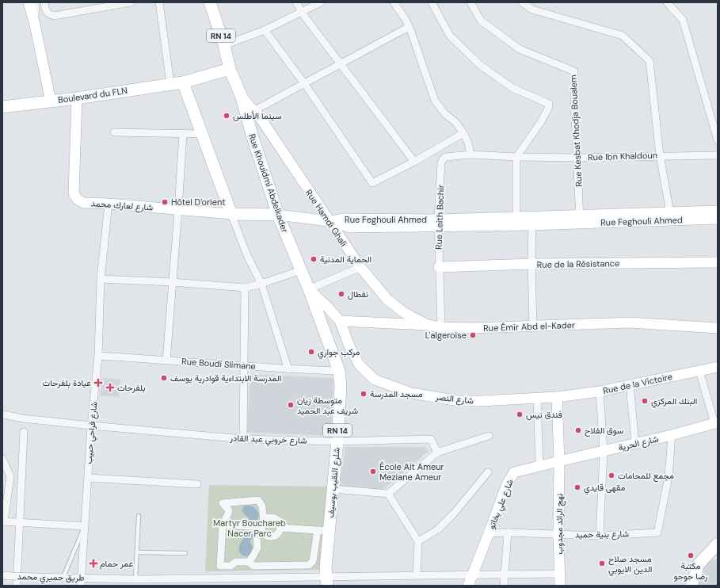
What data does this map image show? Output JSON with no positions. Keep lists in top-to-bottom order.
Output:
{
  "streets": {
    "main road": [
      "RN 14",
      "Boulevard du FLN",
      "Rue Khouidmi Abdelkader",
      "شلرع النقيب بوسيف"
    ],
    "street": [
      "Rue Kesbat Khodja Boualem",
      "Rue Ibn Khaldoun",
      "شارع لعارك محمد",
      "Rue Leith Bachir",
      "Rue Hamdi Ghali",
      "Rue Feghouli Ahmed",
      "Rue de la Résistance",
      "Rue Émir Abd el-Kader",
      "Rue Boudi Slimane",
      "Rue de la Victoire",
      "شارع النصر",
      "شارع فراحي حبيب",
      "شارع خروبي عبد القادر",
      "شارع الحرية",
      "شارع علي بخاتو",
      "نهج الرائد مجدوب",
      "شارع بنية حميد",
      "طريق حميري محمد"
    ]
  },
  "crossings": [
    ["Boulevard du FLN", "Rue Khouidmi Abdelkader"],
    ["Boulevard du FLN", "شارع لعارك محمد"],
    ["Rue Kesbat Khodja Boualem", "Rue Ibn Khaldoun"],
    ["Rue Kesbat Khodja Boualem", "Rue Feghouli Ahmed"],
    ["Rue Ibn Khaldoun", "Rue Leith Bachir"],
    ["Rue Khouidmi Abdelkader", "Rue Hamdi Ghali"],
    ["Rue Khouidmi Abdelkader", "Rue Feghouli Ahmed"],
    ["Rue Khouidmi Abdelkader", "شارع النصر"],
    ["Rue Khouidmi Abdelkader", "شلرع النقيب بوسيف"],
    ["شارع لعارك محمد", "شارع فراحي حبيب"],
    ["Rue Leith Bachir", "Rue Feghouli Ahmed"],
    ["Rue Leith Bachir", "Rue de la Résistance"],
    ["Rue Leith Bachir", "Rue Émir Abd el-Kader"],
    ["Rue Hamdi Ghali", "Rue Feghouli Ahmed"],
    ["Rue Hamdi Ghali", "Rue Émir Abd el-Kader"],
    ["Rue Émir Abd el-Kader", "شارع النصر"],
    ["Rue Boudi Slimane", "شارع فراحي حبيب"],
    ["Rue Boudi Slimane", "شلرع النقيب بوسيف"],
    ["Rue de la Victoire", "شارع النصر"],
    ["شارع النصر", "شلرع النقيب بوسيف"],
    ["شارع فراحي حبيب", "شارع خروبي عبد القادر"],
    ["شارع فراحي حبيب", "طريق حميري محمد"],
    ["شارع خروبي عبد القادر", "شلرع النقيب بوسيف"],
    ["شارع الحرية", "شارع علي بخاتو"],
    ["شارع الحرية", "نهج الرائد مجدوب"],
    ["شارع الحرية", "شارع بنية حميد"],
    ["شلرع النقيب بوسيف", "طريق حميري محمد"],
    ["شارع علي بخاتو", "نهج الرائد مجدوب"],
    ["شارع علي بخاتو", "شارع بنية حميد"],
    ["شارع علي بخاتو", "طريق حميري محمد"],
    ["نهج الرائد مجدوب", "شارع بنية حميد"],
    ["نهج الرائد مجدوب", "طريق حميري محمد"]
  ],
  "parks": ["Martyr Bouchareb Nacer Parc"],
  "places": {
    "other": [
      "سينما الأطلس",
      "Hôtel D'orient",
      "الحماية المدنية",
      "نفطال",
      "L'algeroise",
      "مركب جواري",
      "المدرسة الابتداءية قوادرية يوسف",
      "مسجد المدرسة",
      "البنك المركزي",
      "متوسطة زيان شريف عبد الحميد",
      "فندق نيس",
      "سوق الفلاح",
      "École Ait Ameur Meziane Ameur",
      "مجمع للمحامات",
      "مقهى قايدي",
      "مكتبة رضا حوحو",
      "مسجد صلاح الدين الايوبي"
    ],
    "health": ["عيادة بلفرحات", "بلفرحات", "عمر حمام"]
  }
}
